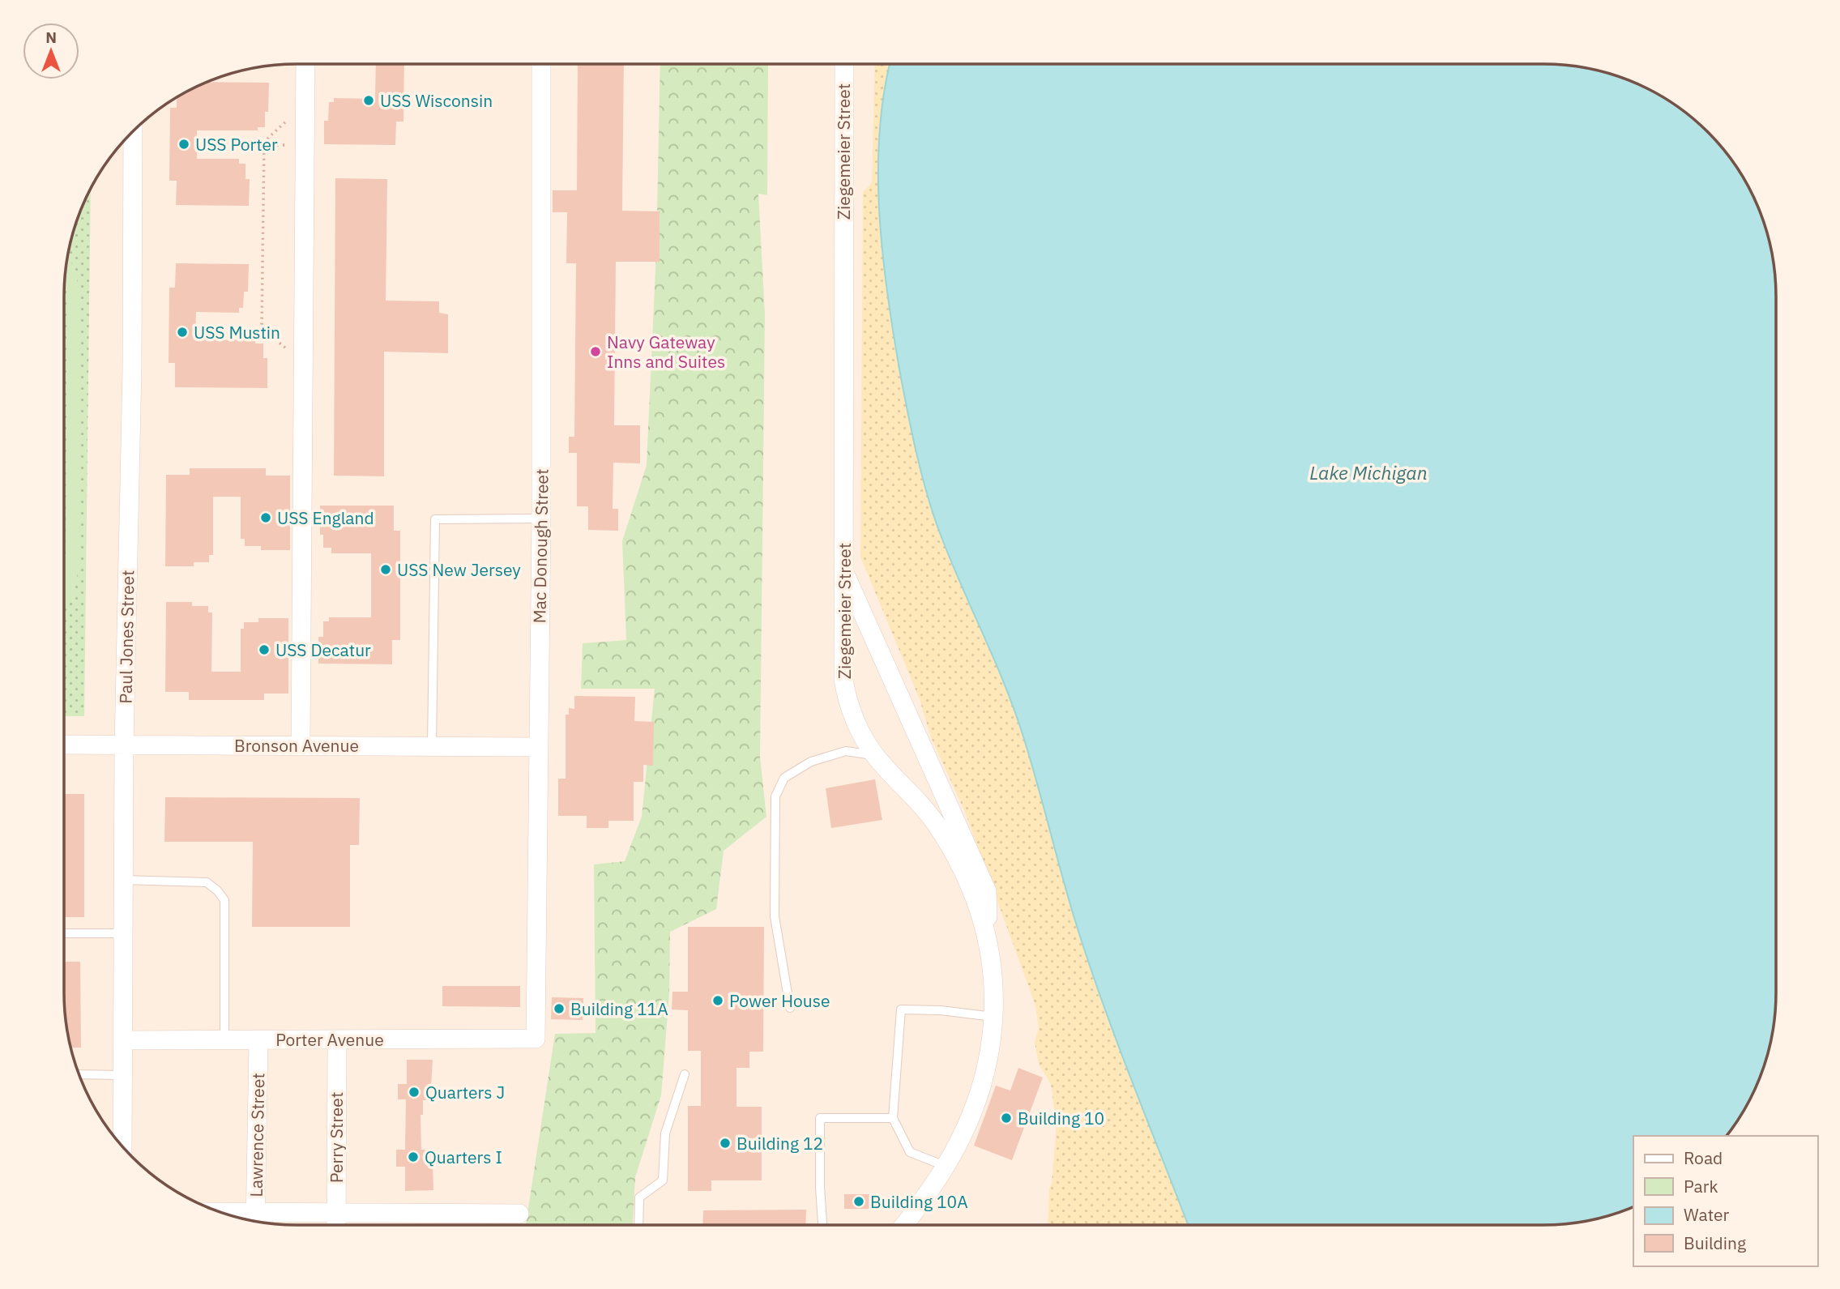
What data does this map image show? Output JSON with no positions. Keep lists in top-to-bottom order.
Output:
{
  "streets": {
    "street": [
      "Ziegemeier Street",
      "Mac Donough Street",
      "Paul Jones Street",
      "Bronson Avenue",
      "Porter Avenue",
      "Lawrence Street",
      "Perry Street"
    ]
  },
  "crossings": [
    ["Mac Donough Street", "Bronson Avenue"],
    ["Mac Donough Street", "Porter Avenue"],
    ["Paul Jones Street", "Bronson Avenue"],
    ["Paul Jones Street", "Porter Avenue"],
    ["Porter Avenue", "Lawrence Street"],
    ["Porter Avenue", "Perry Street"]
  ],
  "water": ["Lake Michigan"],
  "places": [
    "USS Wisconsin",
    "USS Porter",
    "USS Mustin",
    "Navy Gateway Inns and Suites",
    "USS England",
    "USS New Jersey",
    "USS Decatur",
    "Power House",
    "Building 11A",
    "Quarters J",
    "Building 10",
    "Building 12",
    "Quarters I",
    "Building 10A"
  ],
  "legend": [
    "Road",
    "Park",
    "Water",
    "Building"
  ],
  "north": "top"
}
